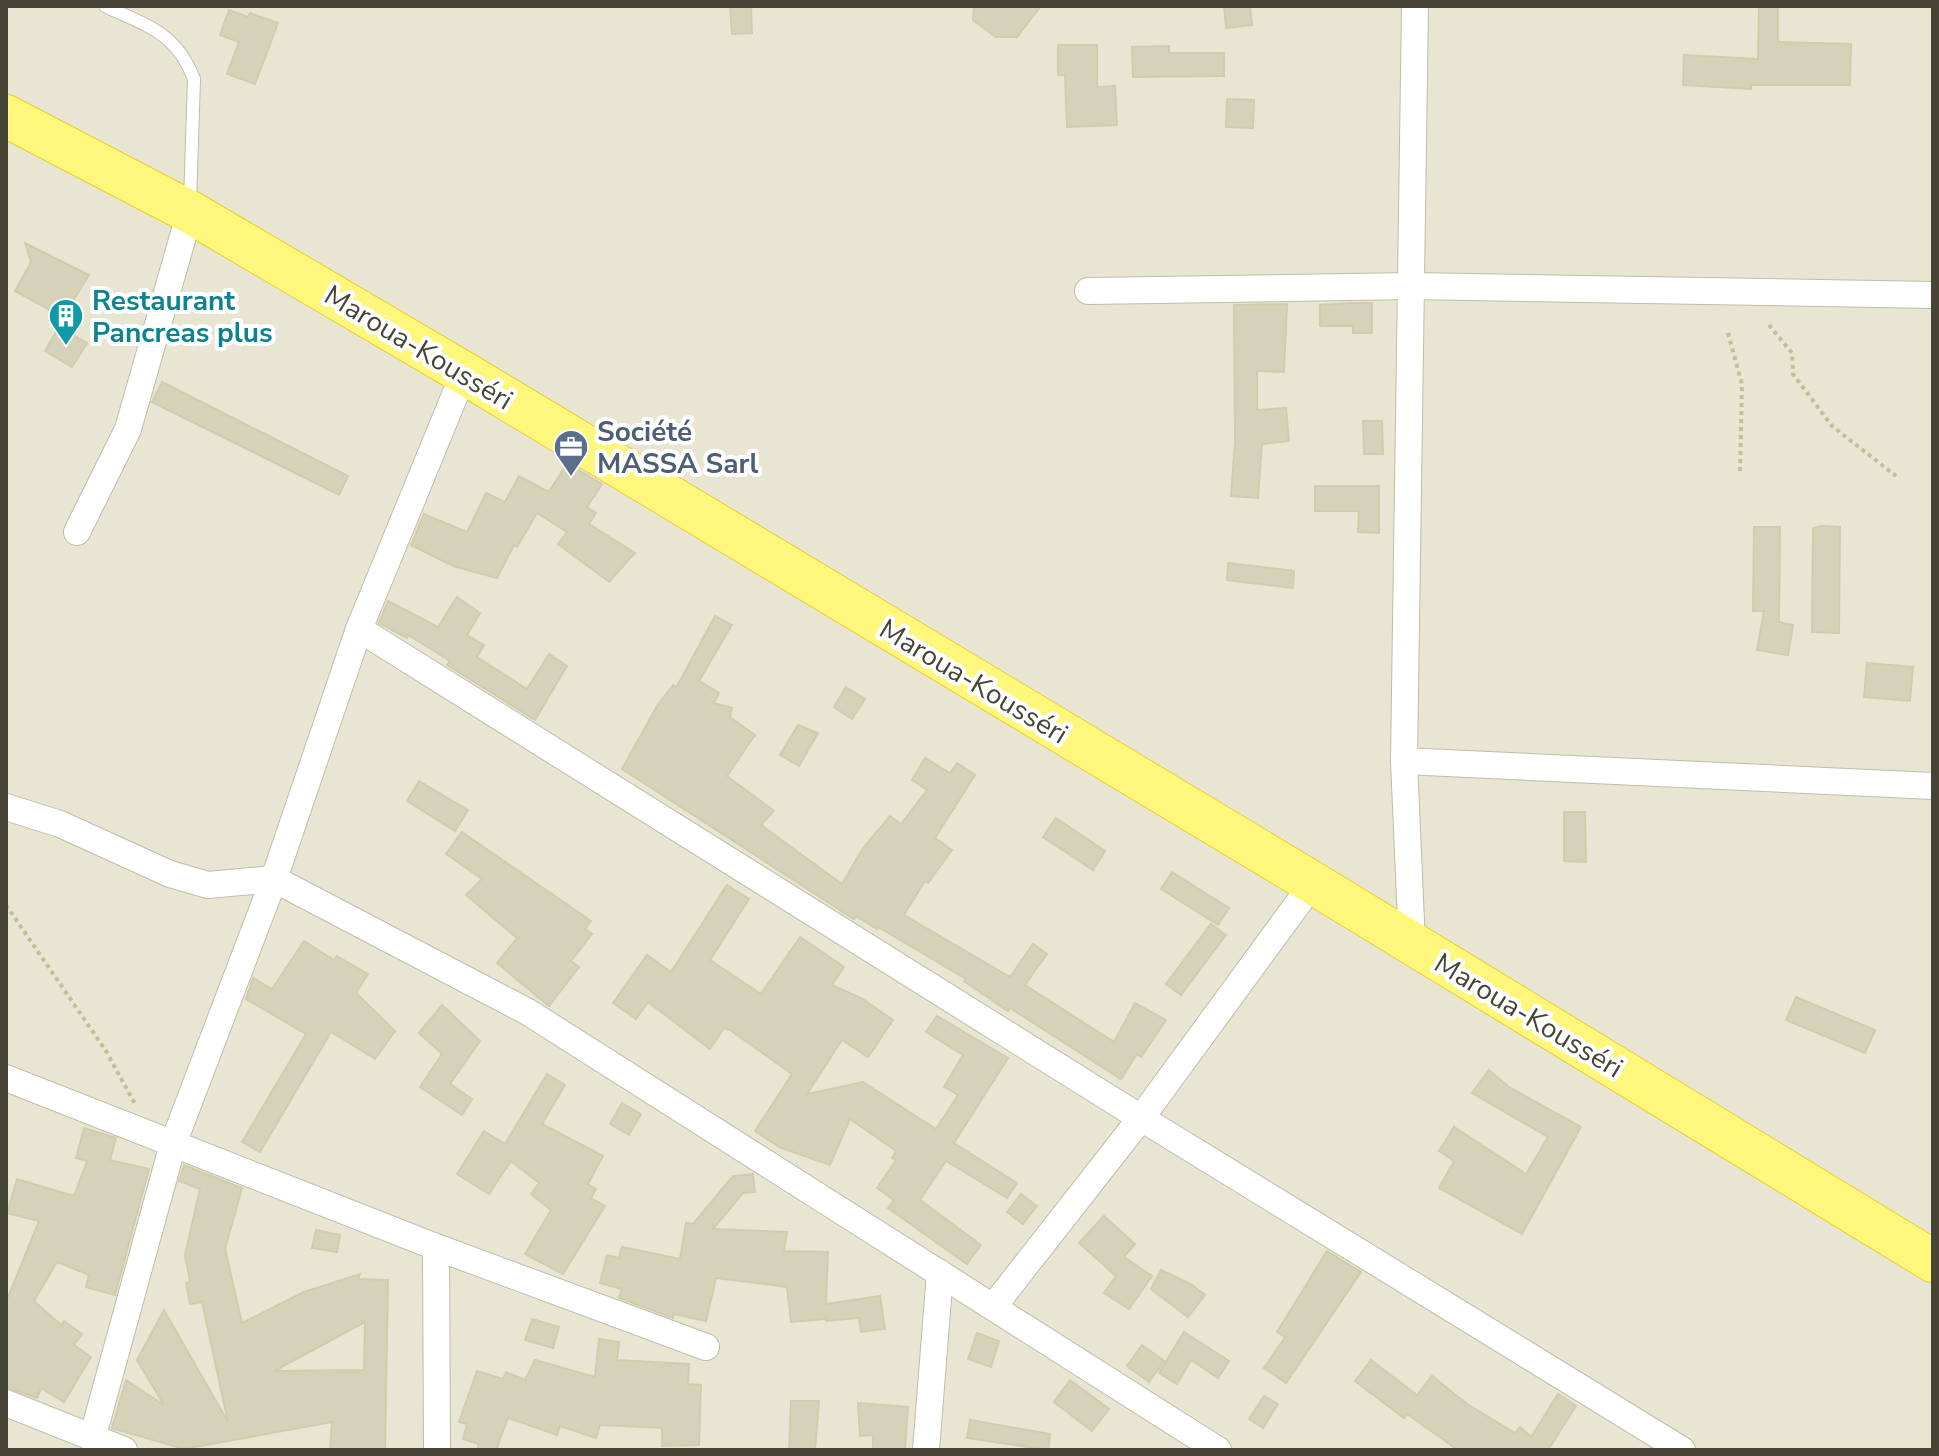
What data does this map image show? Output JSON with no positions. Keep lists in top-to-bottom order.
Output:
{
  "streets": {
    "highway": ["Maroua-Kousséri"]
  },
  "places": {
    "building": ["Restaurant Pancreas plus"],
    "office": ["Société MASSA Sarl"]
  }
}
